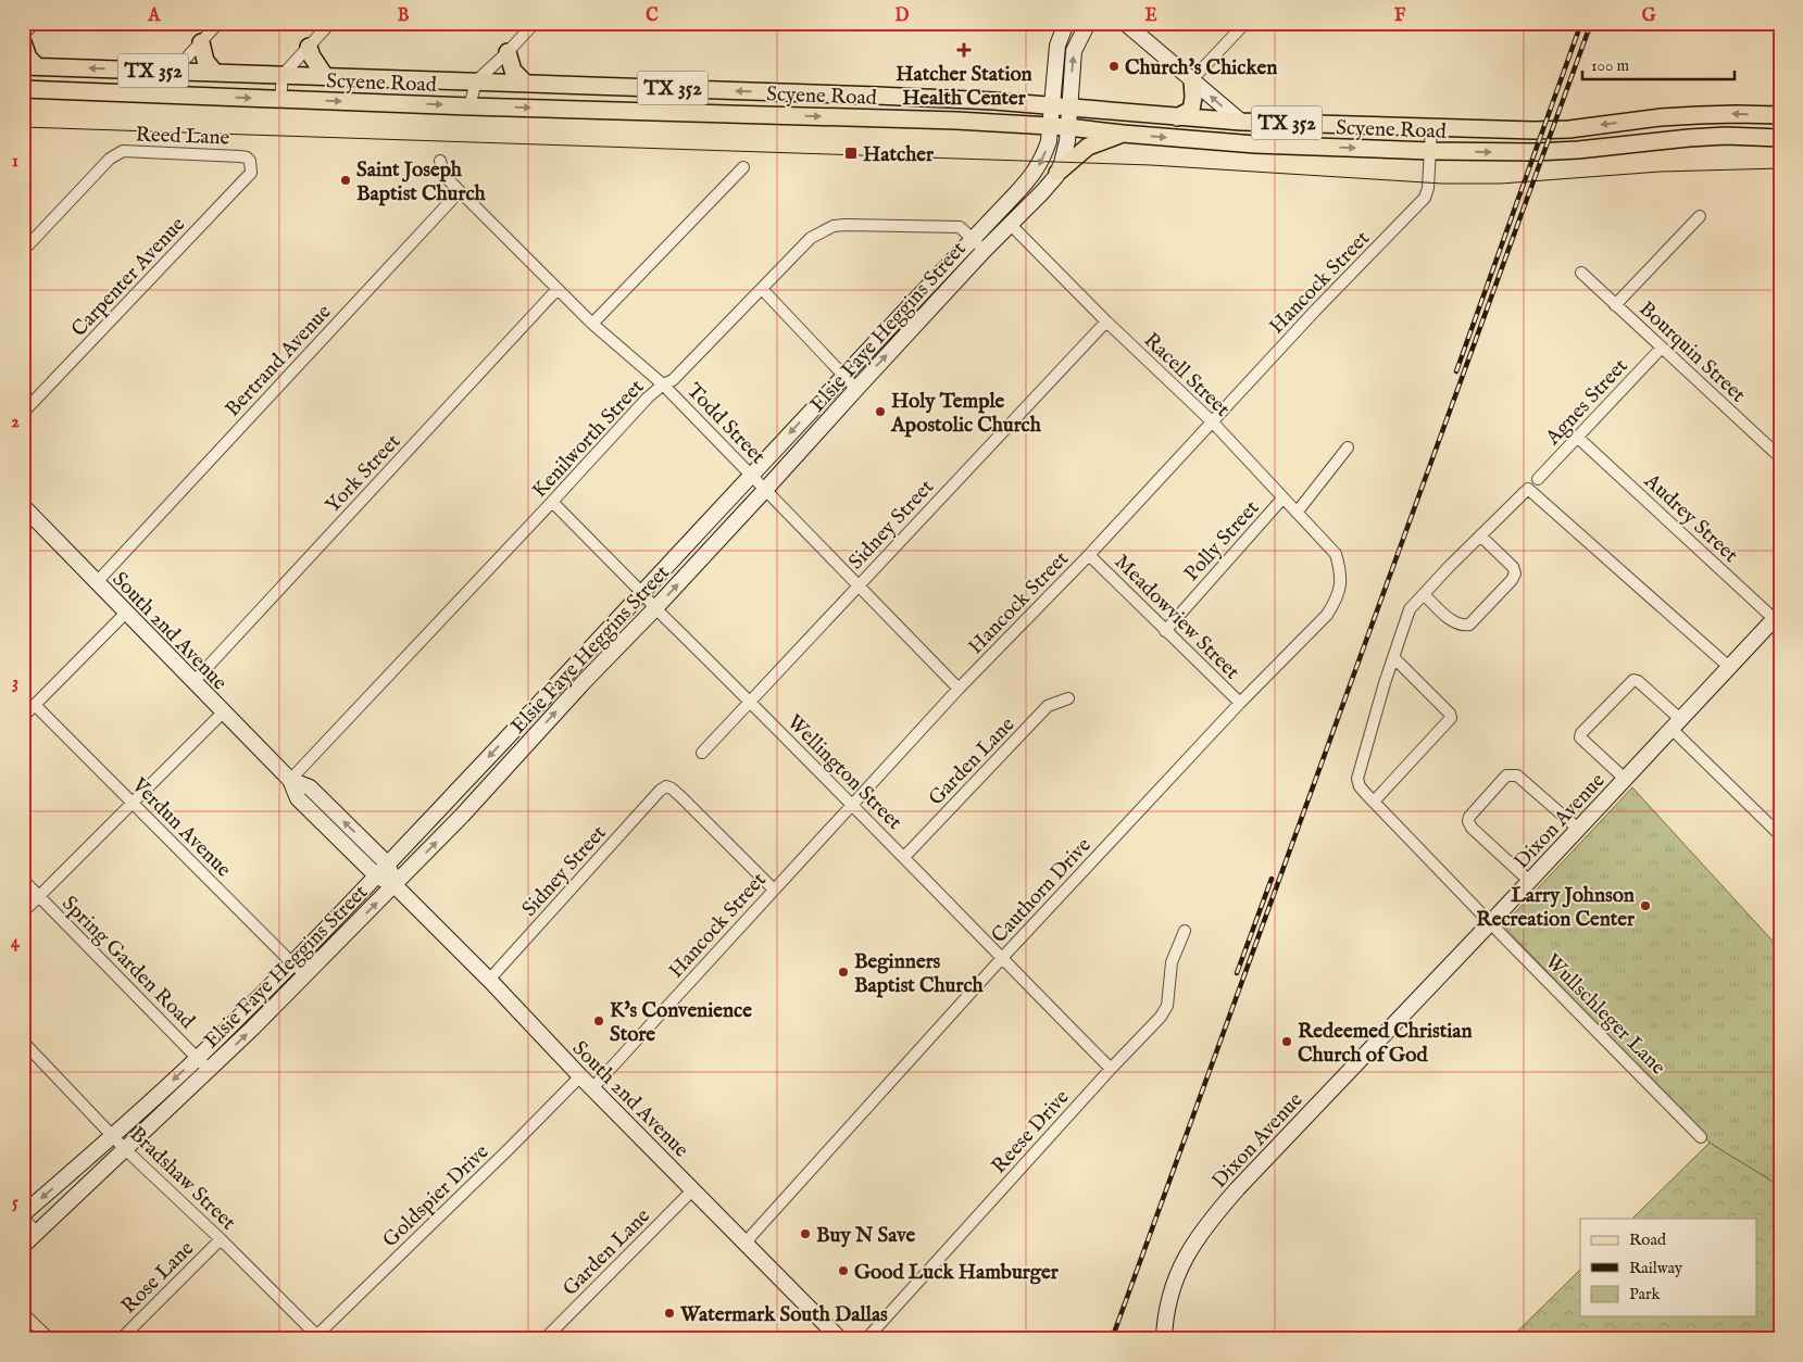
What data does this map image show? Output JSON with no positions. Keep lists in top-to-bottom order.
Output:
{
  "streets": {
    "main road": [
      "TX 352",
      "Scyene Road",
      "Elsie Faye Heggins Street",
      "South 2nd Avenue",
      "Dixon Avenue"
    ],
    "street": [
      "Reed Lane",
      "Carpenter Avenue",
      "Hancock Street",
      "Bourquin Street",
      "Bertrand Avenue",
      "Racell Street",
      "Agnes Street",
      "Todd Street",
      "Kenilworth Street",
      "York Street",
      "Audrey Street",
      "Sidney Street",
      "Polly Street",
      "Meadowview Street",
      "Garden Lane",
      "Wellington Street",
      "Verdun Avenue",
      "Cauthorn Drive",
      "Spring Garden Road",
      "Wullschleger Lane",
      "Reese Drive",
      "Bradshaw Street",
      "Goldspier Drive",
      "Rose Lane"
    ]
  },
  "crossings": [
    ["Scyene Road", "Hancock Street"],
    ["Scyene Road", "Elsie Faye Heggins Street"],
    ["Reed Lane", "Carpenter Avenue"],
    ["Hancock Street", "Racell Street"],
    ["Hancock Street", "Todd Street"],
    ["Hancock Street", "Sidney Street"],
    ["Hancock Street", "Meadowview Street"],
    ["Hancock Street", "South 2nd Avenue"],
    ["Hancock Street", "Wellington Street"],
    ["Elsie Faye Heggins Street", "Racell Street"],
    ["Elsie Faye Heggins Street", "Todd Street"],
    ["Elsie Faye Heggins Street", "Kenilworth Street"],
    ["Elsie Faye Heggins Street", "South 2nd Avenue"],
    ["Elsie Faye Heggins Street", "Wellington Street"],
    ["Elsie Faye Heggins Street", "Verdun Avenue"],
    ["Elsie Faye Heggins Street", "Spring Garden Road"],
    ["Elsie Faye Heggins Street", "Bradshaw Street"],
    ["Bourquin Street", "Agnes Street"],
    ["Bertrand Avenue", "Todd Street"],
    ["Bertrand Avenue", "South 2nd Avenue"],
    ["Racell Street", "Sidney Street"],
    ["Racell Street", "Polly Street"],
    ["Racell Street", "Cauthorn Drive"],
    ["Agnes Street", "Audrey Street"],
    ["Todd Street", "Kenilworth Street"],
    ["Todd Street", "York Street"],
    ["Todd Street", "Sidney Street"],
    ["Kenilworth Street", "South 2nd Avenue"],
    ["Kenilworth Street", "Wellington Street"],
    ["York Street", "South 2nd Avenue"],
    ["Audrey Street", "Dixon Avenue"],
    ["Sidney Street", "South 2nd Avenue"],
    ["Sidney Street", "Wellington Street"],
    ["Polly Street", "Meadowview Street"],
    ["Meadowview Street", "Cauthorn Drive"],
    ["South 2nd Avenue", "Garden Lane"],
    ["South 2nd Avenue", "Cauthorn Drive"],
    ["South 2nd Avenue", "Goldspier Drive"],
    ["Garden Lane", "Wellington Street"],
    ["Wellington Street", "Cauthorn Drive"],
    ["Wellington Street", "Reese Drive"],
    ["Dixon Avenue", "Wullschleger Lane"],
    ["Bradshaw Street", "Goldspier Drive"],
    ["Bradshaw Street", "Rose Lane"]
  ],
  "places": {
    "health": ["Hatcher Station Health Center"],
    "other": [
      "Church's Chicken",
      "Saint Joseph Baptist Church",
      "Holy Temple Apostolic Church",
      "Larry Johnson Recreation Center",
      "Beginners Baptist Church",
      "K's Convenience Store",
      "Redeemed Christian Church of God",
      "Buy N Save",
      "Good Luck Hamburger",
      "Watermark South Dallas"
    ],
    "transit": ["Hatcher"]
  },
  "legend": ["Road", "Railway", "Park"],
  "scale_bar": "100 m",
  "grid": {
    "columns": [
      "A",
      "B",
      "C",
      "D",
      "E",
      "F",
      "G"
    ],
    "rows": [
      "1",
      "2",
      "3",
      "4",
      "5"
    ]
  }
}
